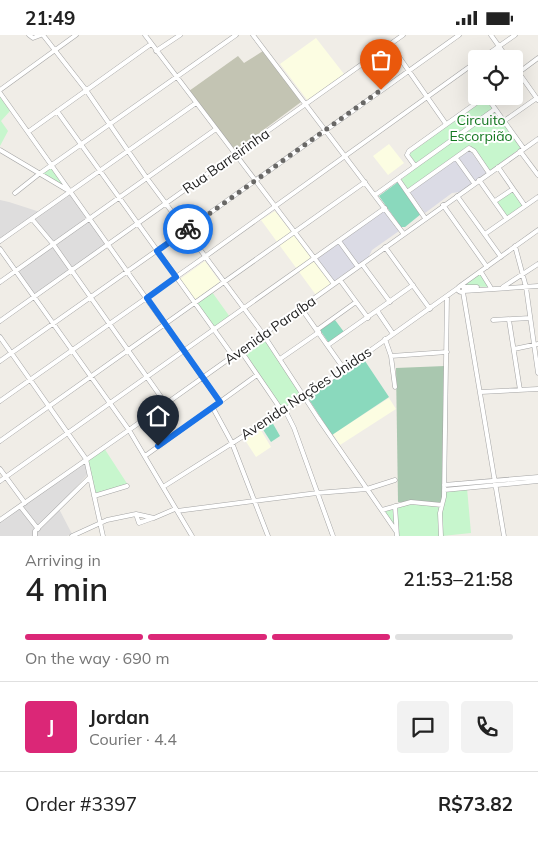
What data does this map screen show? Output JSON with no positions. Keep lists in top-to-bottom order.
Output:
{
  "streets": {
    "street": ["Rua Barreirinha", "Avenida Paraíba", "Avenida Nações Unidas"]
  },
  "parks": ["Circuito Escorpião"],
  "page": {
    "status": "21:49",
    "heading": ["4 min", "Arriving in", "21:53–21:58"],
    "panel": [
      "Jordan",
      "Courier · 4.4",
      "Order #3397",
      "R$73.82"
    ],
    "bar": "On the way · 690 m",
    "round": "J"
  }
}
